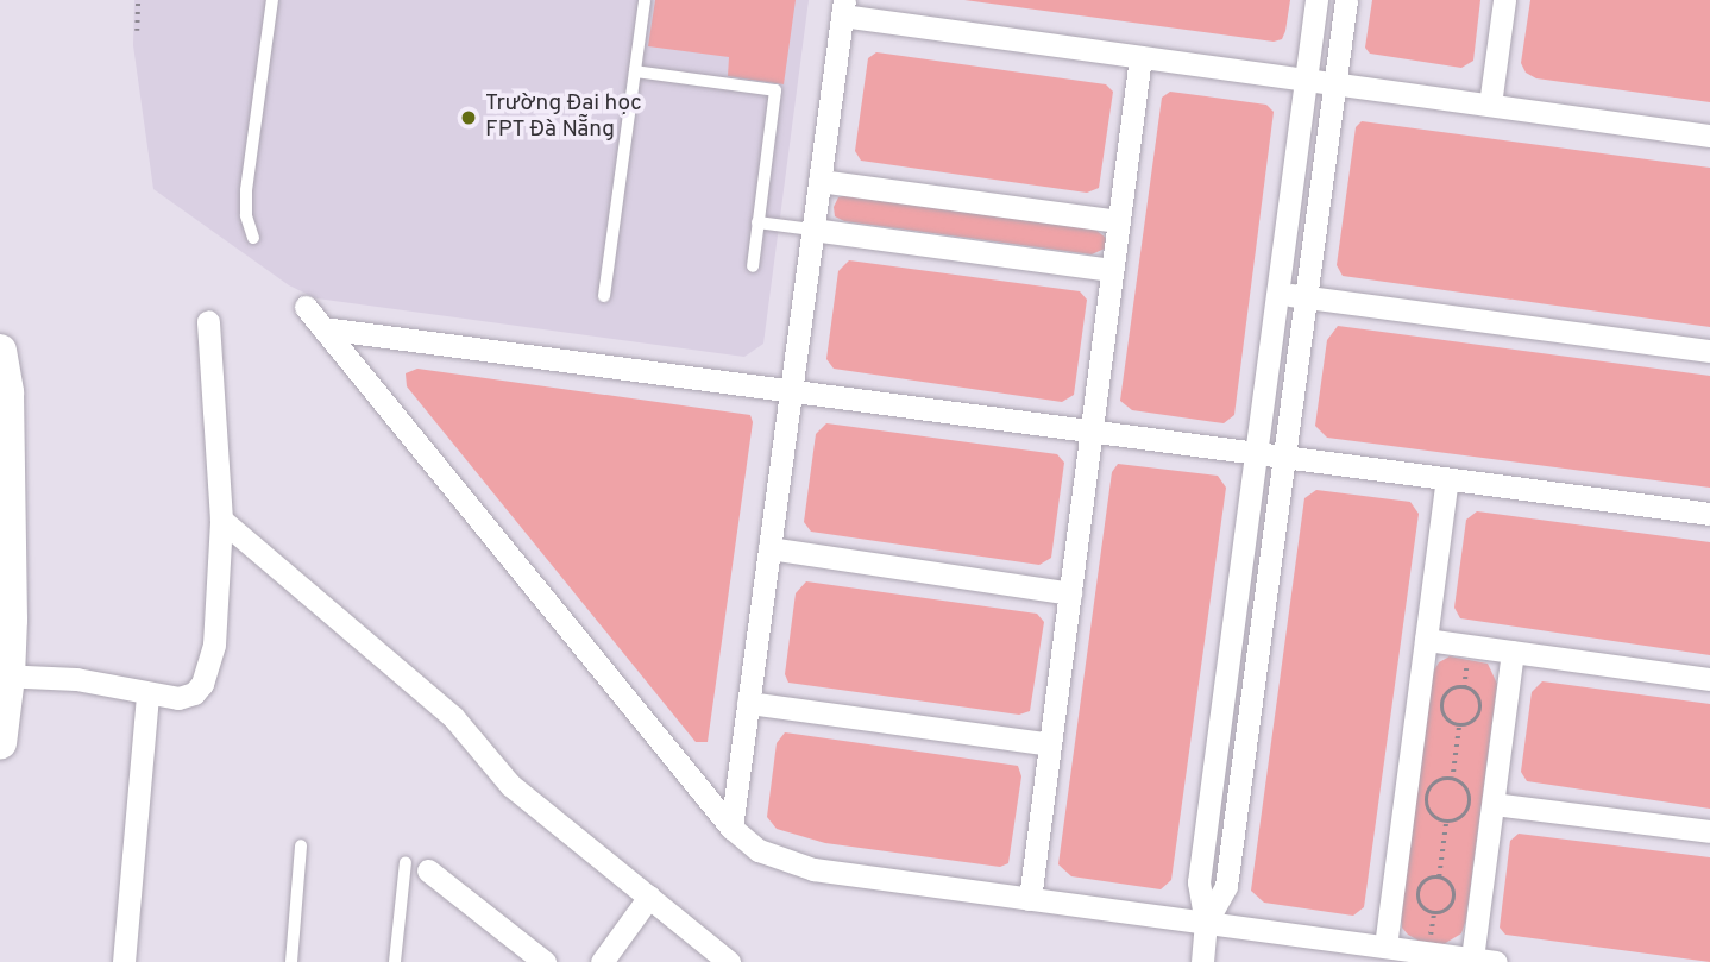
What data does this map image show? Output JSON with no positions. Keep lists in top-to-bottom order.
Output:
{
  "places": ["Trường Đại học FPT Đà Nẵng"]
}
